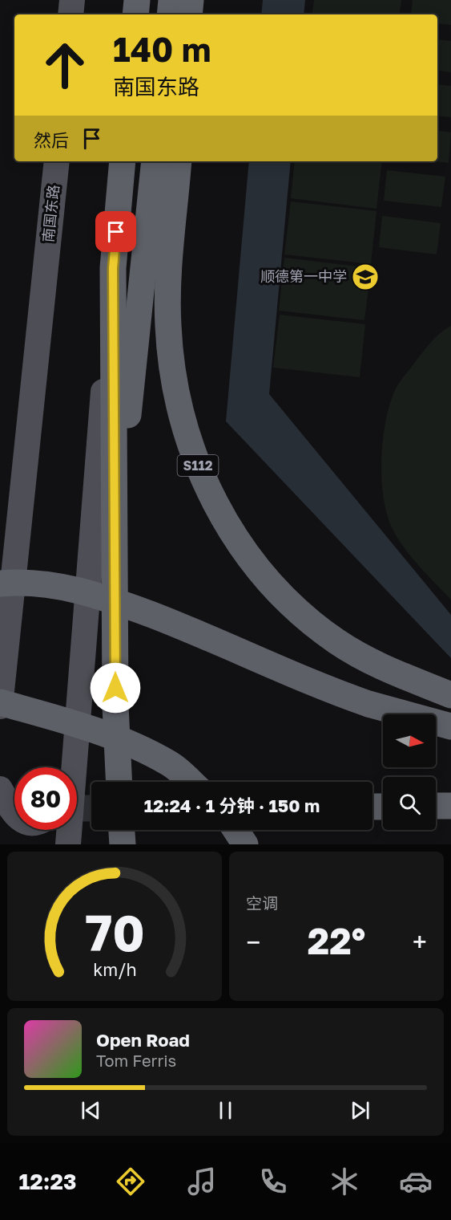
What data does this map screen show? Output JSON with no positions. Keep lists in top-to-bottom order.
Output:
{
  "streets": {
    "highway": ["S112"],
    "main road": ["南国东路"]
  },
  "places": {
    "school or university": ["顺德第一中学"]
  },
  "north": "right",
  "page": {
    "turn": ["140 m", "南国东路"],
    "then": "然后",
    "limit": "80",
    "trip": "12:24 · 1 分钟 · 150 m",
    "tile": "空调",
    "heat": ["−", "22°", "+"],
    "song": ["Open Road", "Tom Ferris"],
    "tabs": "12:23",
    "gauge": ["70", "km/h"]
  }
}
